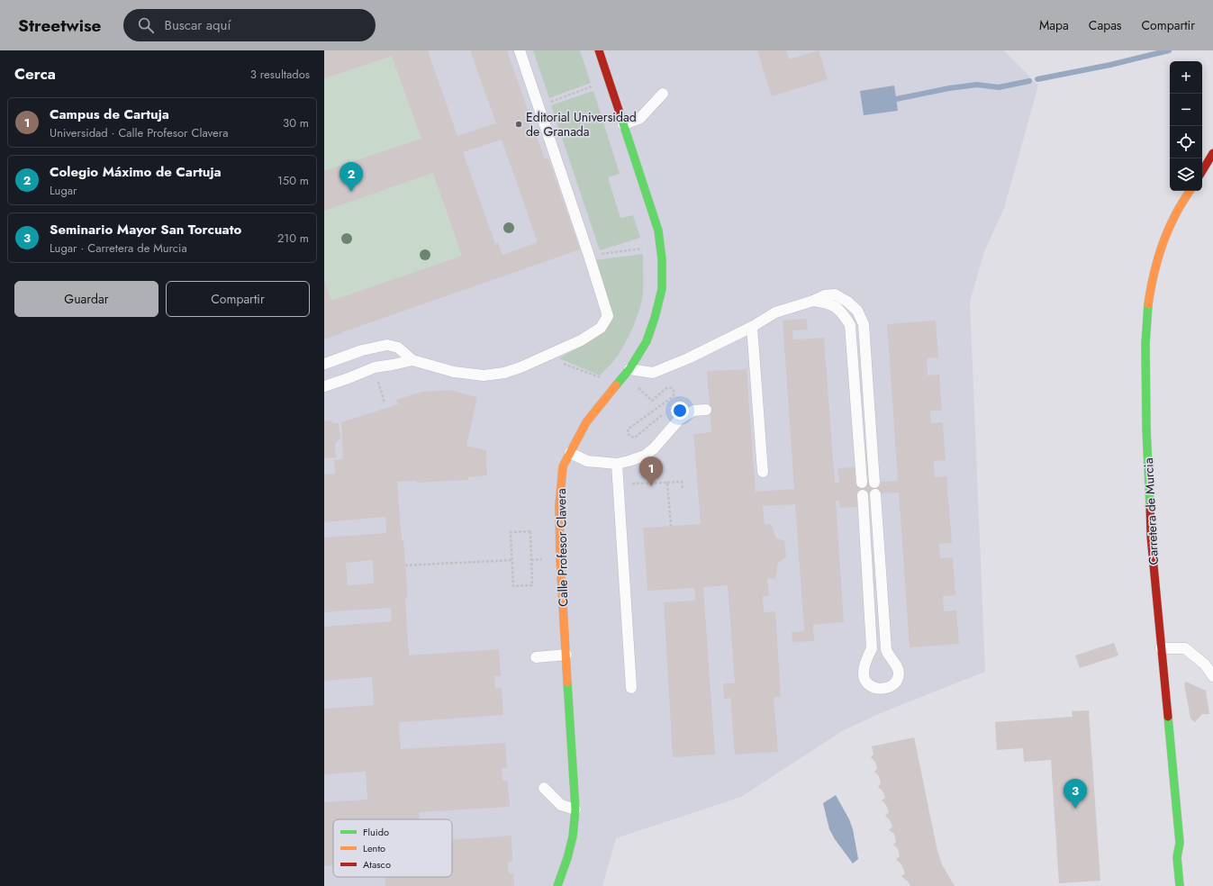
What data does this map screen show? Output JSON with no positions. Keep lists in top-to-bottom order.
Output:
{
  "streets": {
    "street": ["Carretera de Murcia", "Calle Profesor Clavera"]
  },
  "places": ["Editorial Universidad de Granada"],
  "legend": ["Fluido", "Lento", "Atasco"],
  "page": {
    "header": "Streetwise",
    "search": "Buscar aquí",
    "nav": ["Mapa", "Capas", "Compartir"],
    "heading": ["Cerca", "3 resultados"],
    "map_buttons": ["+", "−"],
    "list": [
      {
        "mark": "1",
        "name": "Campus de Cartuja",
        "note": "Universidad · Calle Profesor Clavera",
        "value": "30 m"
      },
      {
        "mark": "2",
        "name": "Colegio Máximo de Cartuja",
        "note": "Lugar",
        "value": "150 m"
      },
      {
        "mark": "3",
        "name": "Seminario Mayor San Torcuato",
        "note": "Lugar · Carretera de Murcia",
        "value": "210 m"
      }
    ],
    "pins": ["2", "1", "3"],
    "buttons": ["Guardar", "Compartir"]
  }
}
